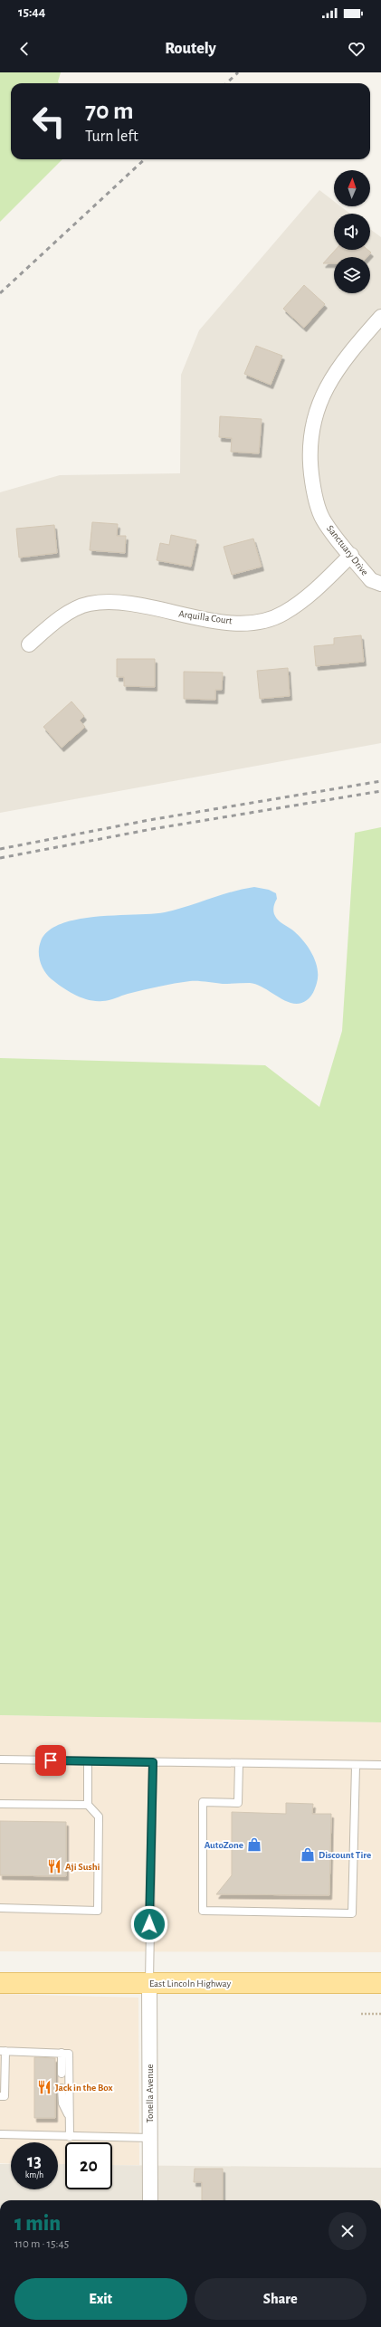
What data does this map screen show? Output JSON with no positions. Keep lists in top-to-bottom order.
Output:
{
  "streets": {
    "main road": ["East Lincoln Highway"],
    "street": ["Sanctuary Drive", "Arquilla Court", "Tonella Avenue"]
  },
  "crossings": [
    ["Sanctuary Drive", "Arquilla Court"],
    ["East Lincoln Highway", "Tonella Avenue"]
  ],
  "places": {
    "shop": ["AutoZone", "Discount Tire"],
    "restaurant": ["Aji Sushi", "Jack in the Box"]
  },
  "north": "top",
  "page": {
    "status": "15:44",
    "header": "Routely",
    "turn": ["70 m", "Turn left"],
    "speed": "13 km/h",
    "limit": "20",
    "heading": ["1 min", "110 m · 15:45"],
    "buttons": ["Exit", "Share"]
  }
}
